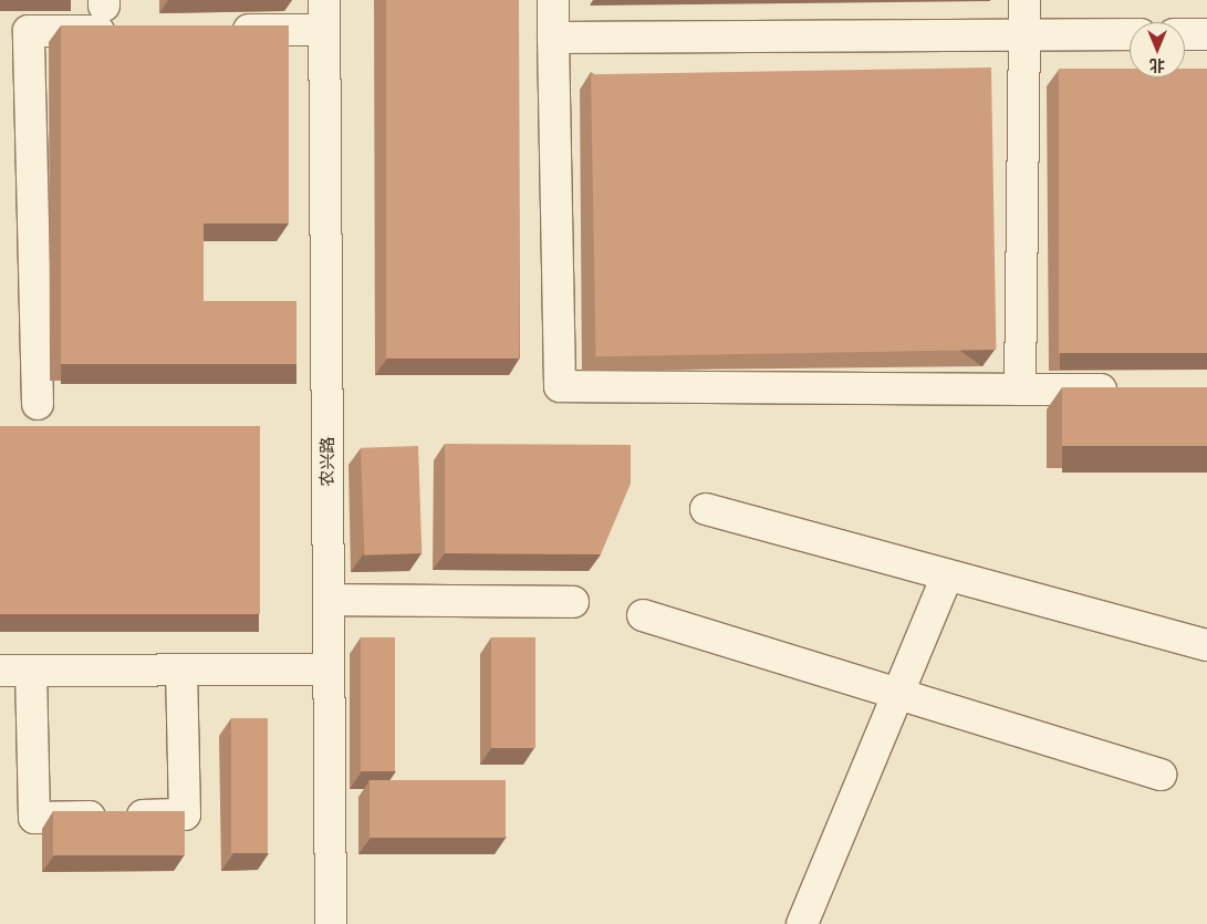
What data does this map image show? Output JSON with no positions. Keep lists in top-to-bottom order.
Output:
{
  "streets": {
    "street": ["农兴路"]
  },
  "north": "bottom"
}
